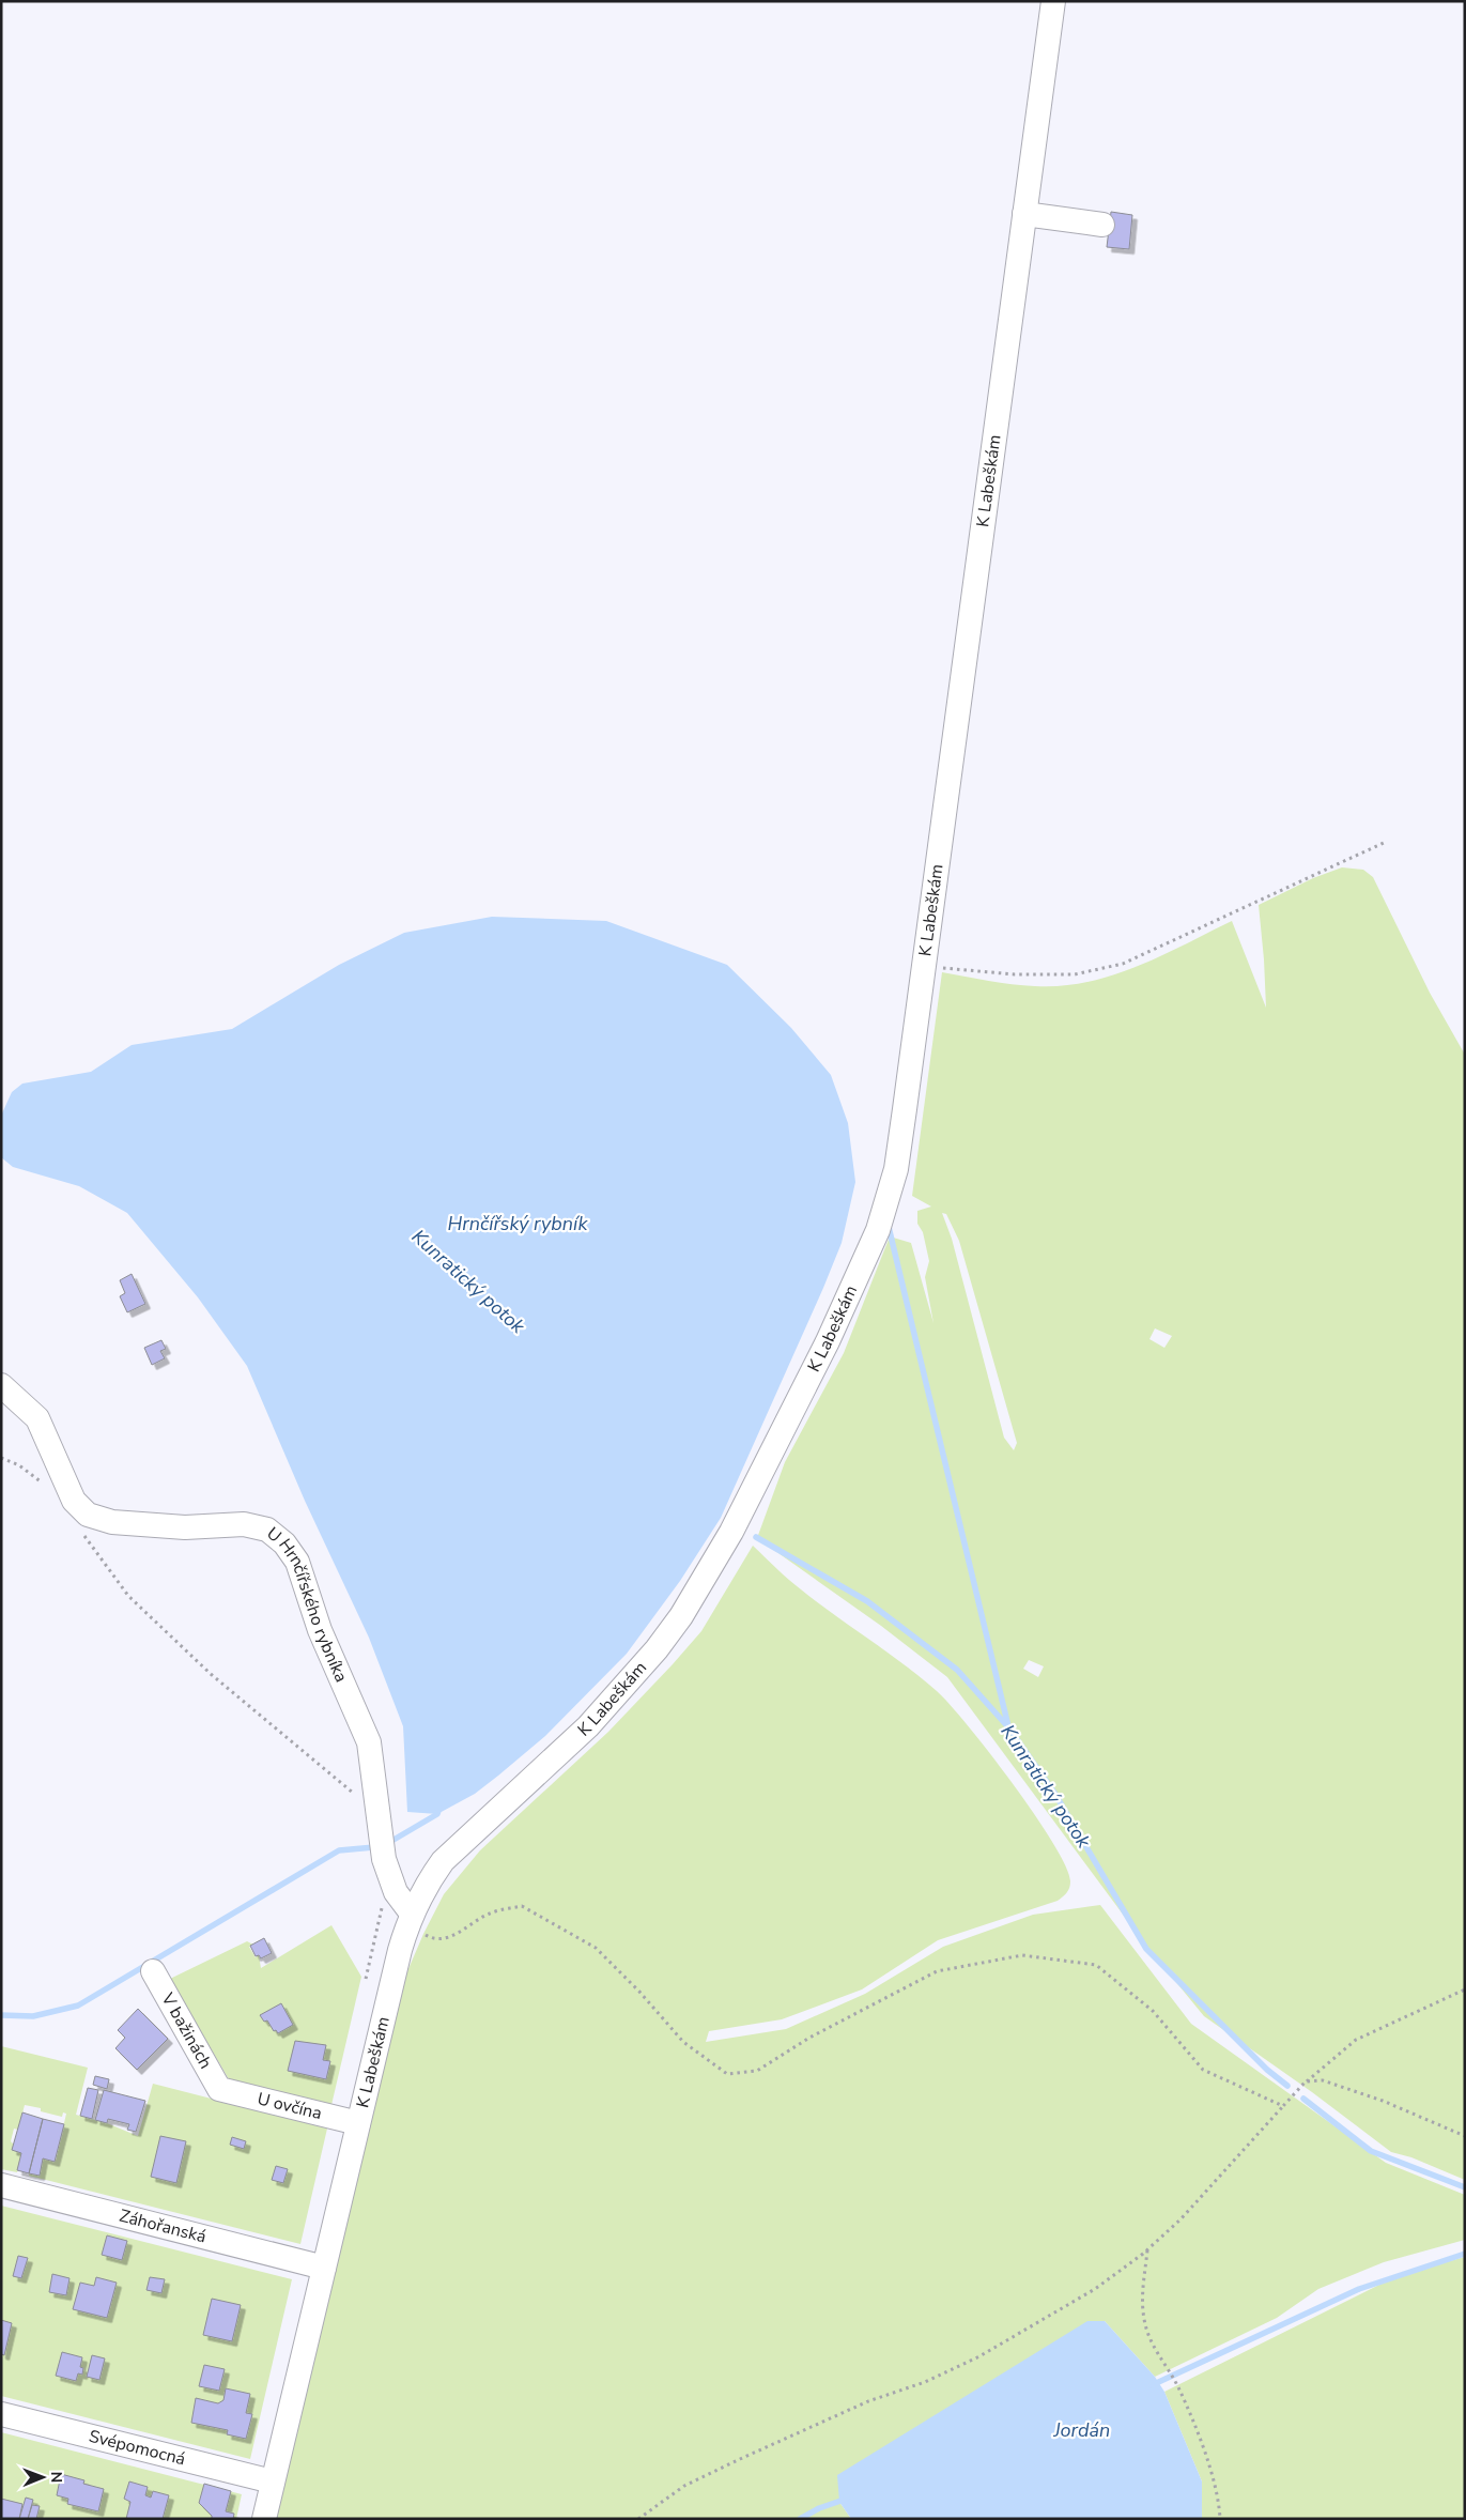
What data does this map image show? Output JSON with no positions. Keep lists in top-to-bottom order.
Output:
{
  "streets": {
    "street": [
      "K Labeškám",
      "U Hrnčířského rybníka",
      "V bažinách",
      "U ovčína",
      "Záhořanská",
      "Svépomocná"
    ]
  },
  "crossings": [
    ["K Labeškám", "U Hrnčířského rybníka"],
    ["K Labeškám", "U ovčína"],
    ["K Labeškám", "Záhořanská"],
    ["K Labeškám", "Svépomocná"],
    ["V bažinách", "U ovčína"]
  ],
  "water": ["Hrnčířský rybník", "Kunratický potok", "Jordán"],
  "north": "right"
}
